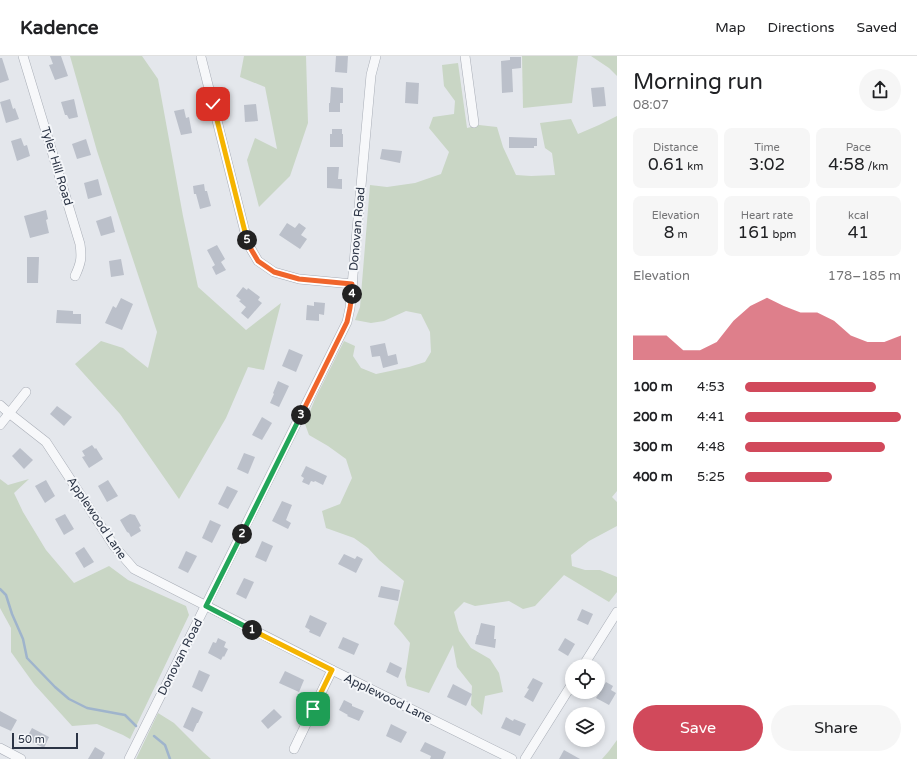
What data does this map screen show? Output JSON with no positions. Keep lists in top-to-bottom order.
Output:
{
  "streets": {
    "street": ["Tyler Hill Road", "Donovan Road", "Applewood Lane"]
  },
  "crossings": [
    ["Donovan Road", "Applewood Lane"]
  ],
  "scale_bar": "50 m",
  "page": {
    "header": "Kadence",
    "nav": ["Map", "Directions", "Saved"],
    "heading": ["Morning run", "08:07"],
    "stats": [
      ["Distance", "0.61 km"],
      ["Time", "3:02"],
      ["Pace", "4:58 /km"],
      ["Elevation", "8 m"],
      ["Heart rate", "161 bpm"],
      ["kcal", "41"]
    ],
    "pins": [
      "5",
      "4",
      "3",
      "2",
      "1"
    ],
    "chart": ["Elevation", "178–185 m"],
    "list": [
      {
        "name": "100 m",
        "note": "4:53"
      },
      {
        "name": "200 m",
        "note": "4:41"
      },
      {
        "name": "300 m",
        "note": "4:48"
      },
      {
        "name": "400 m",
        "note": "5:25"
      }
    ],
    "buttons": ["Save", "Share"],
    "scale": "50 m"
  }
}
